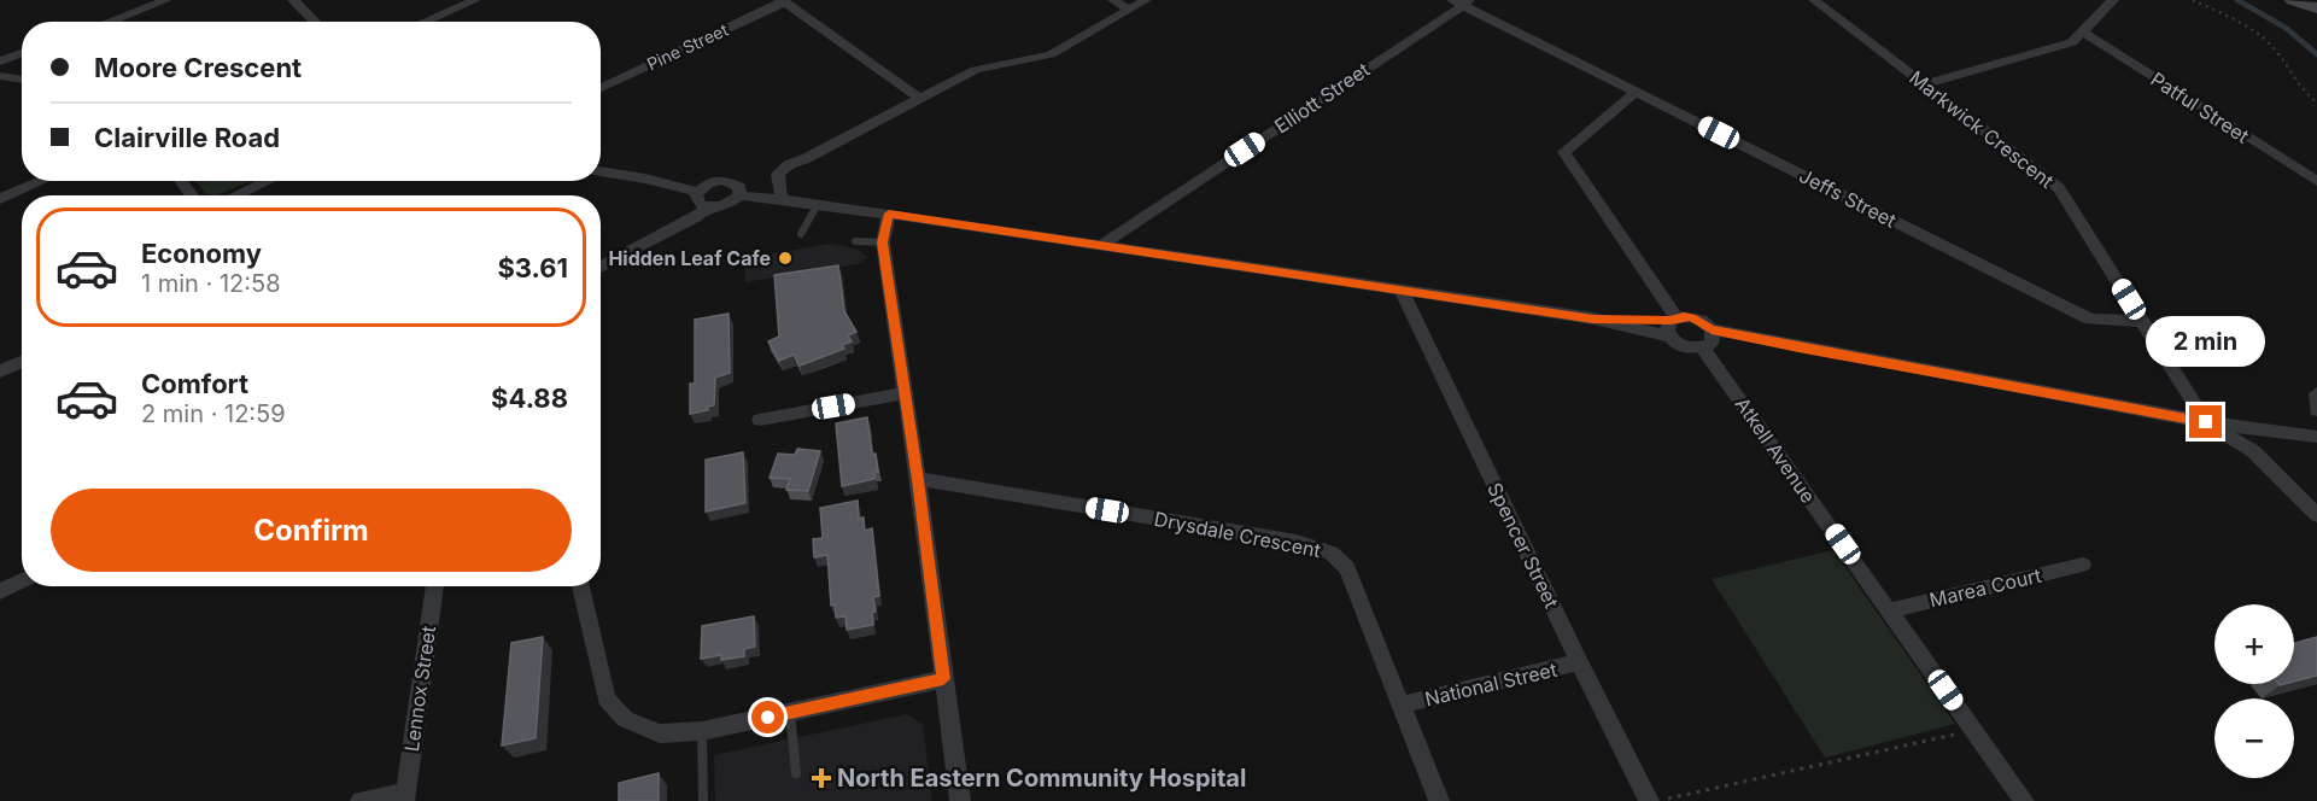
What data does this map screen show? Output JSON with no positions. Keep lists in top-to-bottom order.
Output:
{
  "streets": {
    "street": [
      "Pine Street",
      "Elliott Street",
      "Patful Street",
      "Markwick Crescent",
      "Jeffs Street",
      "Atkell Avenue",
      "Drysdale Crescent",
      "Spencer Street",
      "Marea Court",
      "National Street",
      "Lennox Street"
    ]
  },
  "crossings": [
    ["Elliott Street", "Jeffs Street"],
    ["Markwick Crescent", "Jeffs Street"],
    ["Atkell Avenue", "Marea Court"],
    ["Drysdale Crescent", "National Street"],
    ["Spencer Street", "National Street"]
  ],
  "places": {
    "other": ["Hidden Leaf Cafe"],
    "health": ["North Eastern Community Hospital"]
  },
  "page": {
    "banner": ["Moore Crescent", "Clairville Road"],
    "list": [
      {
        "name": "Economy",
        "note": "1 min · 12:58",
        "value": "$3.61"
      },
      {
        "name": "Comfort",
        "note": "2 min · 12:59",
        "value": "$4.88"
      }
    ],
    "bubble": "2 min",
    "buttons": "Confirm",
    "map_buttons": ["+", "−"]
  }
}
